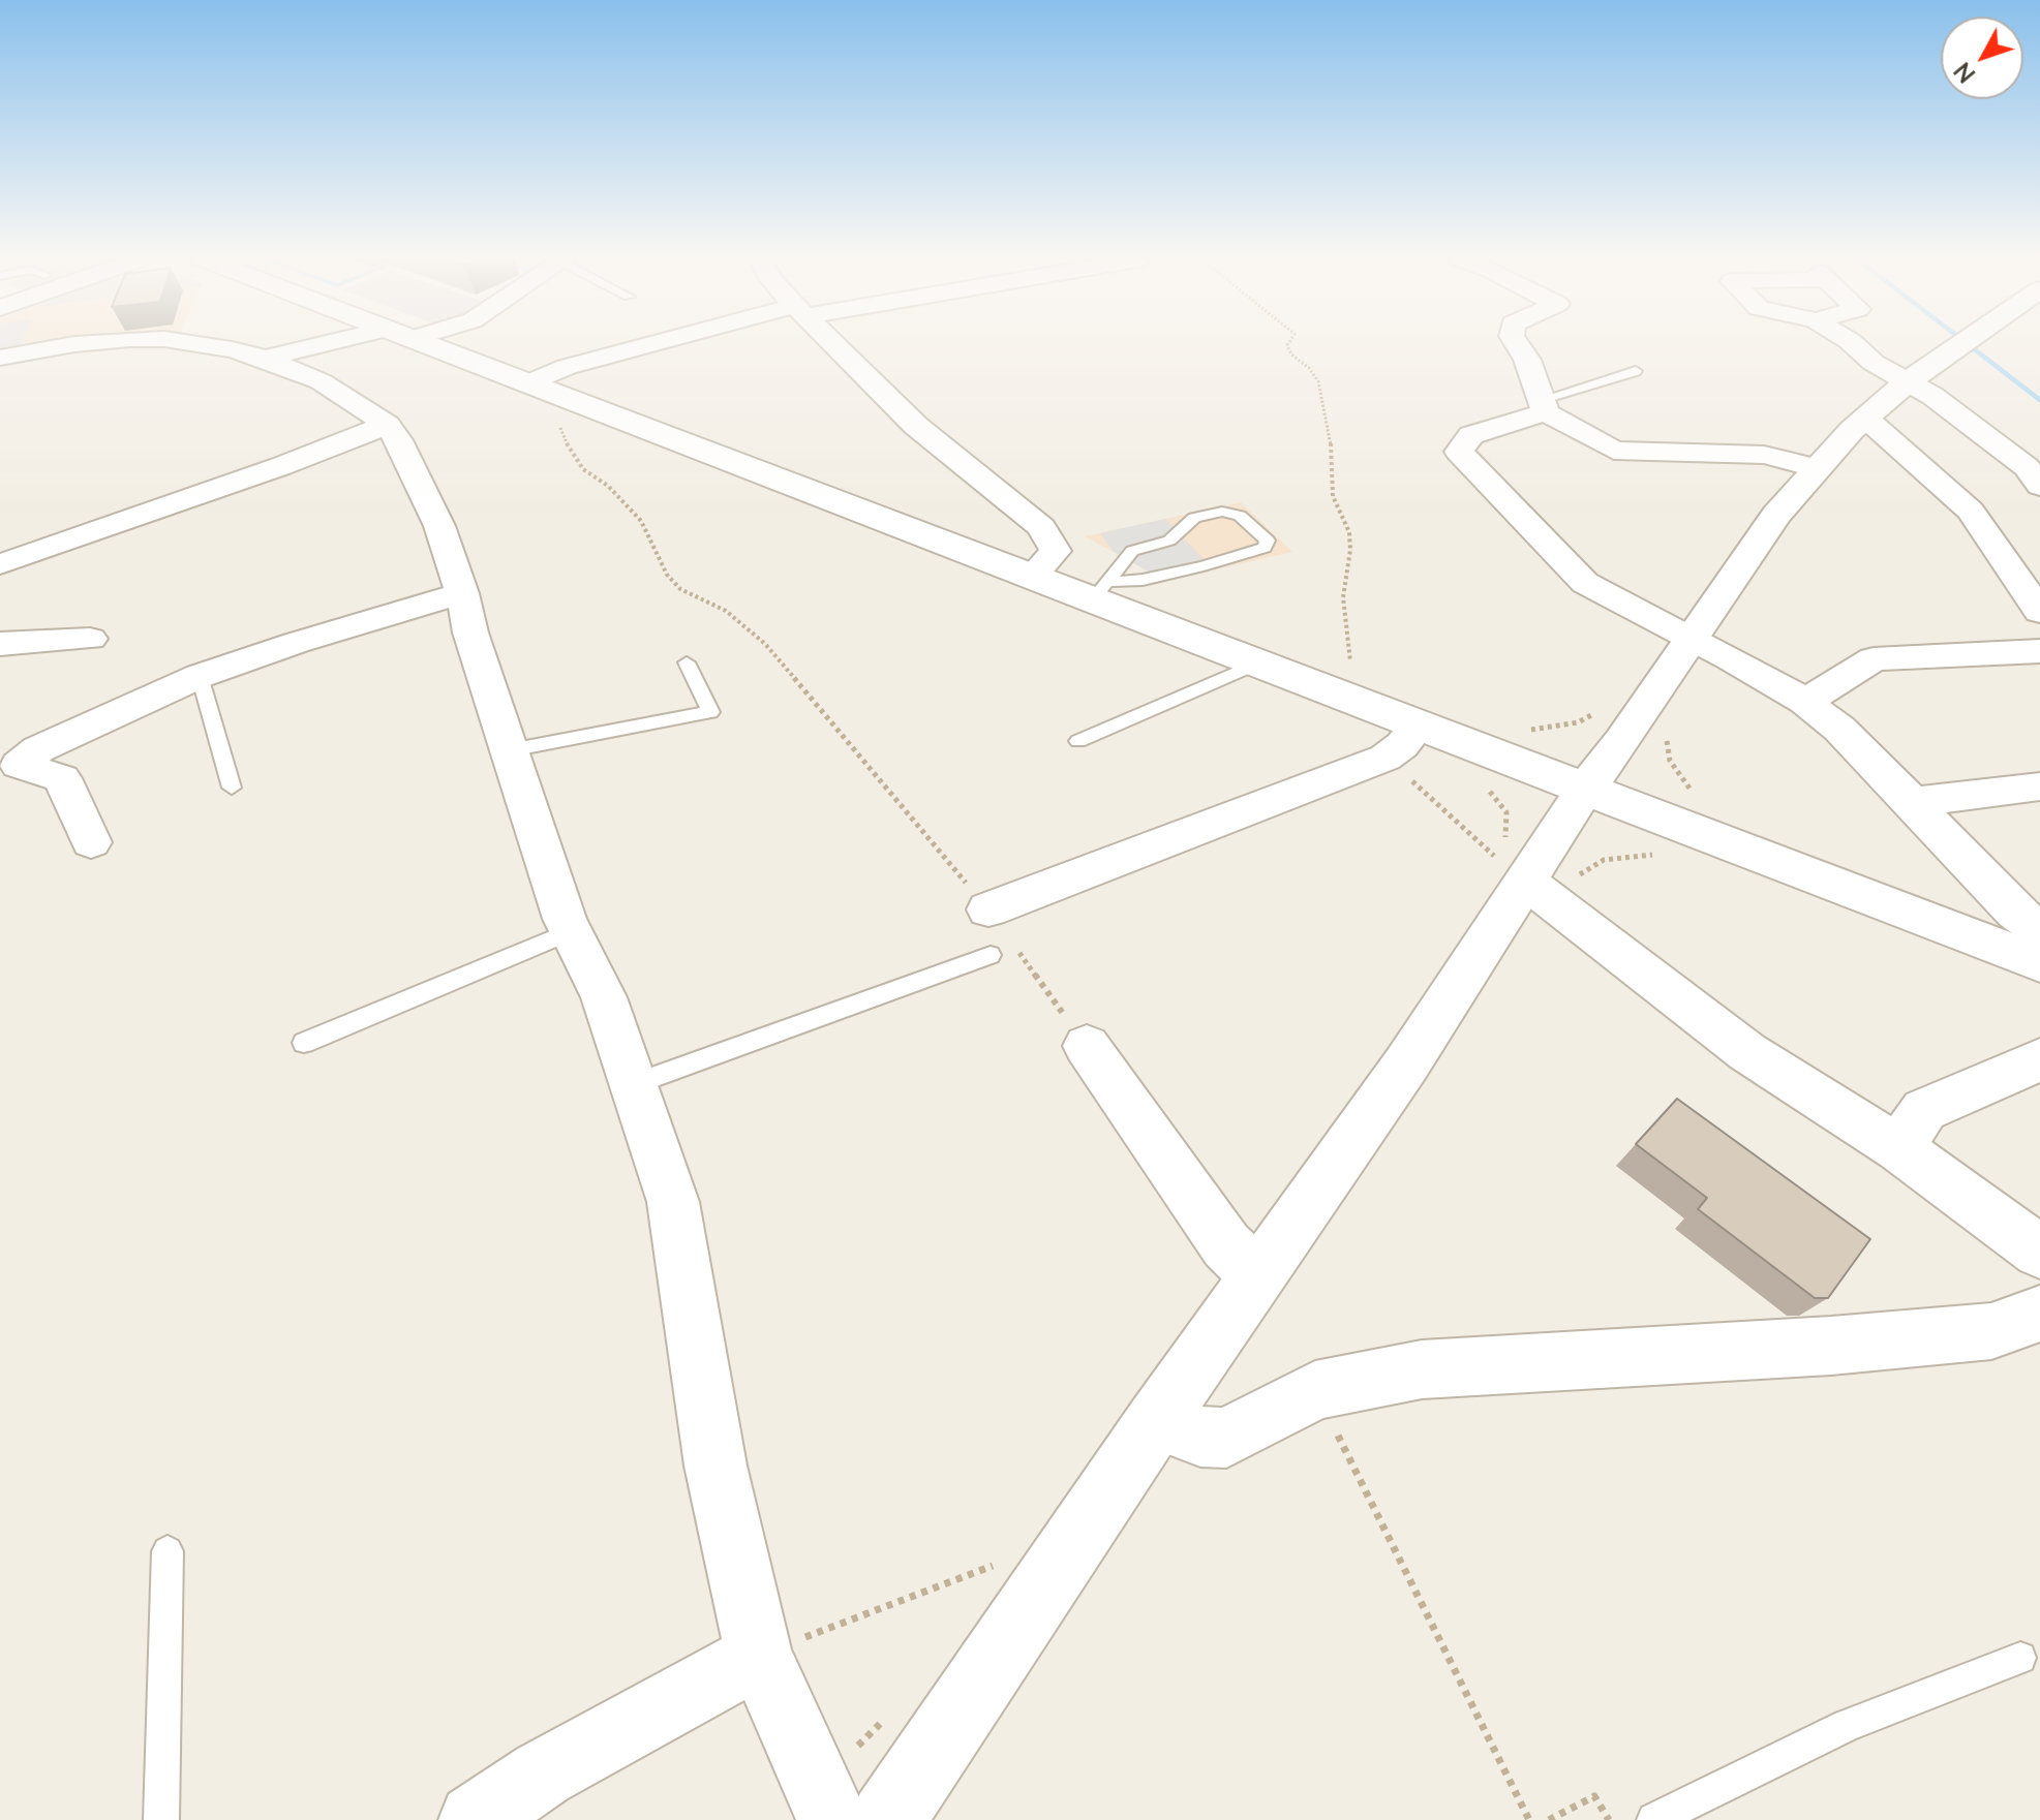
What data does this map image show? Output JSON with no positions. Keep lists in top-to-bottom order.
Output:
{
  "north": "bottom left"
}
